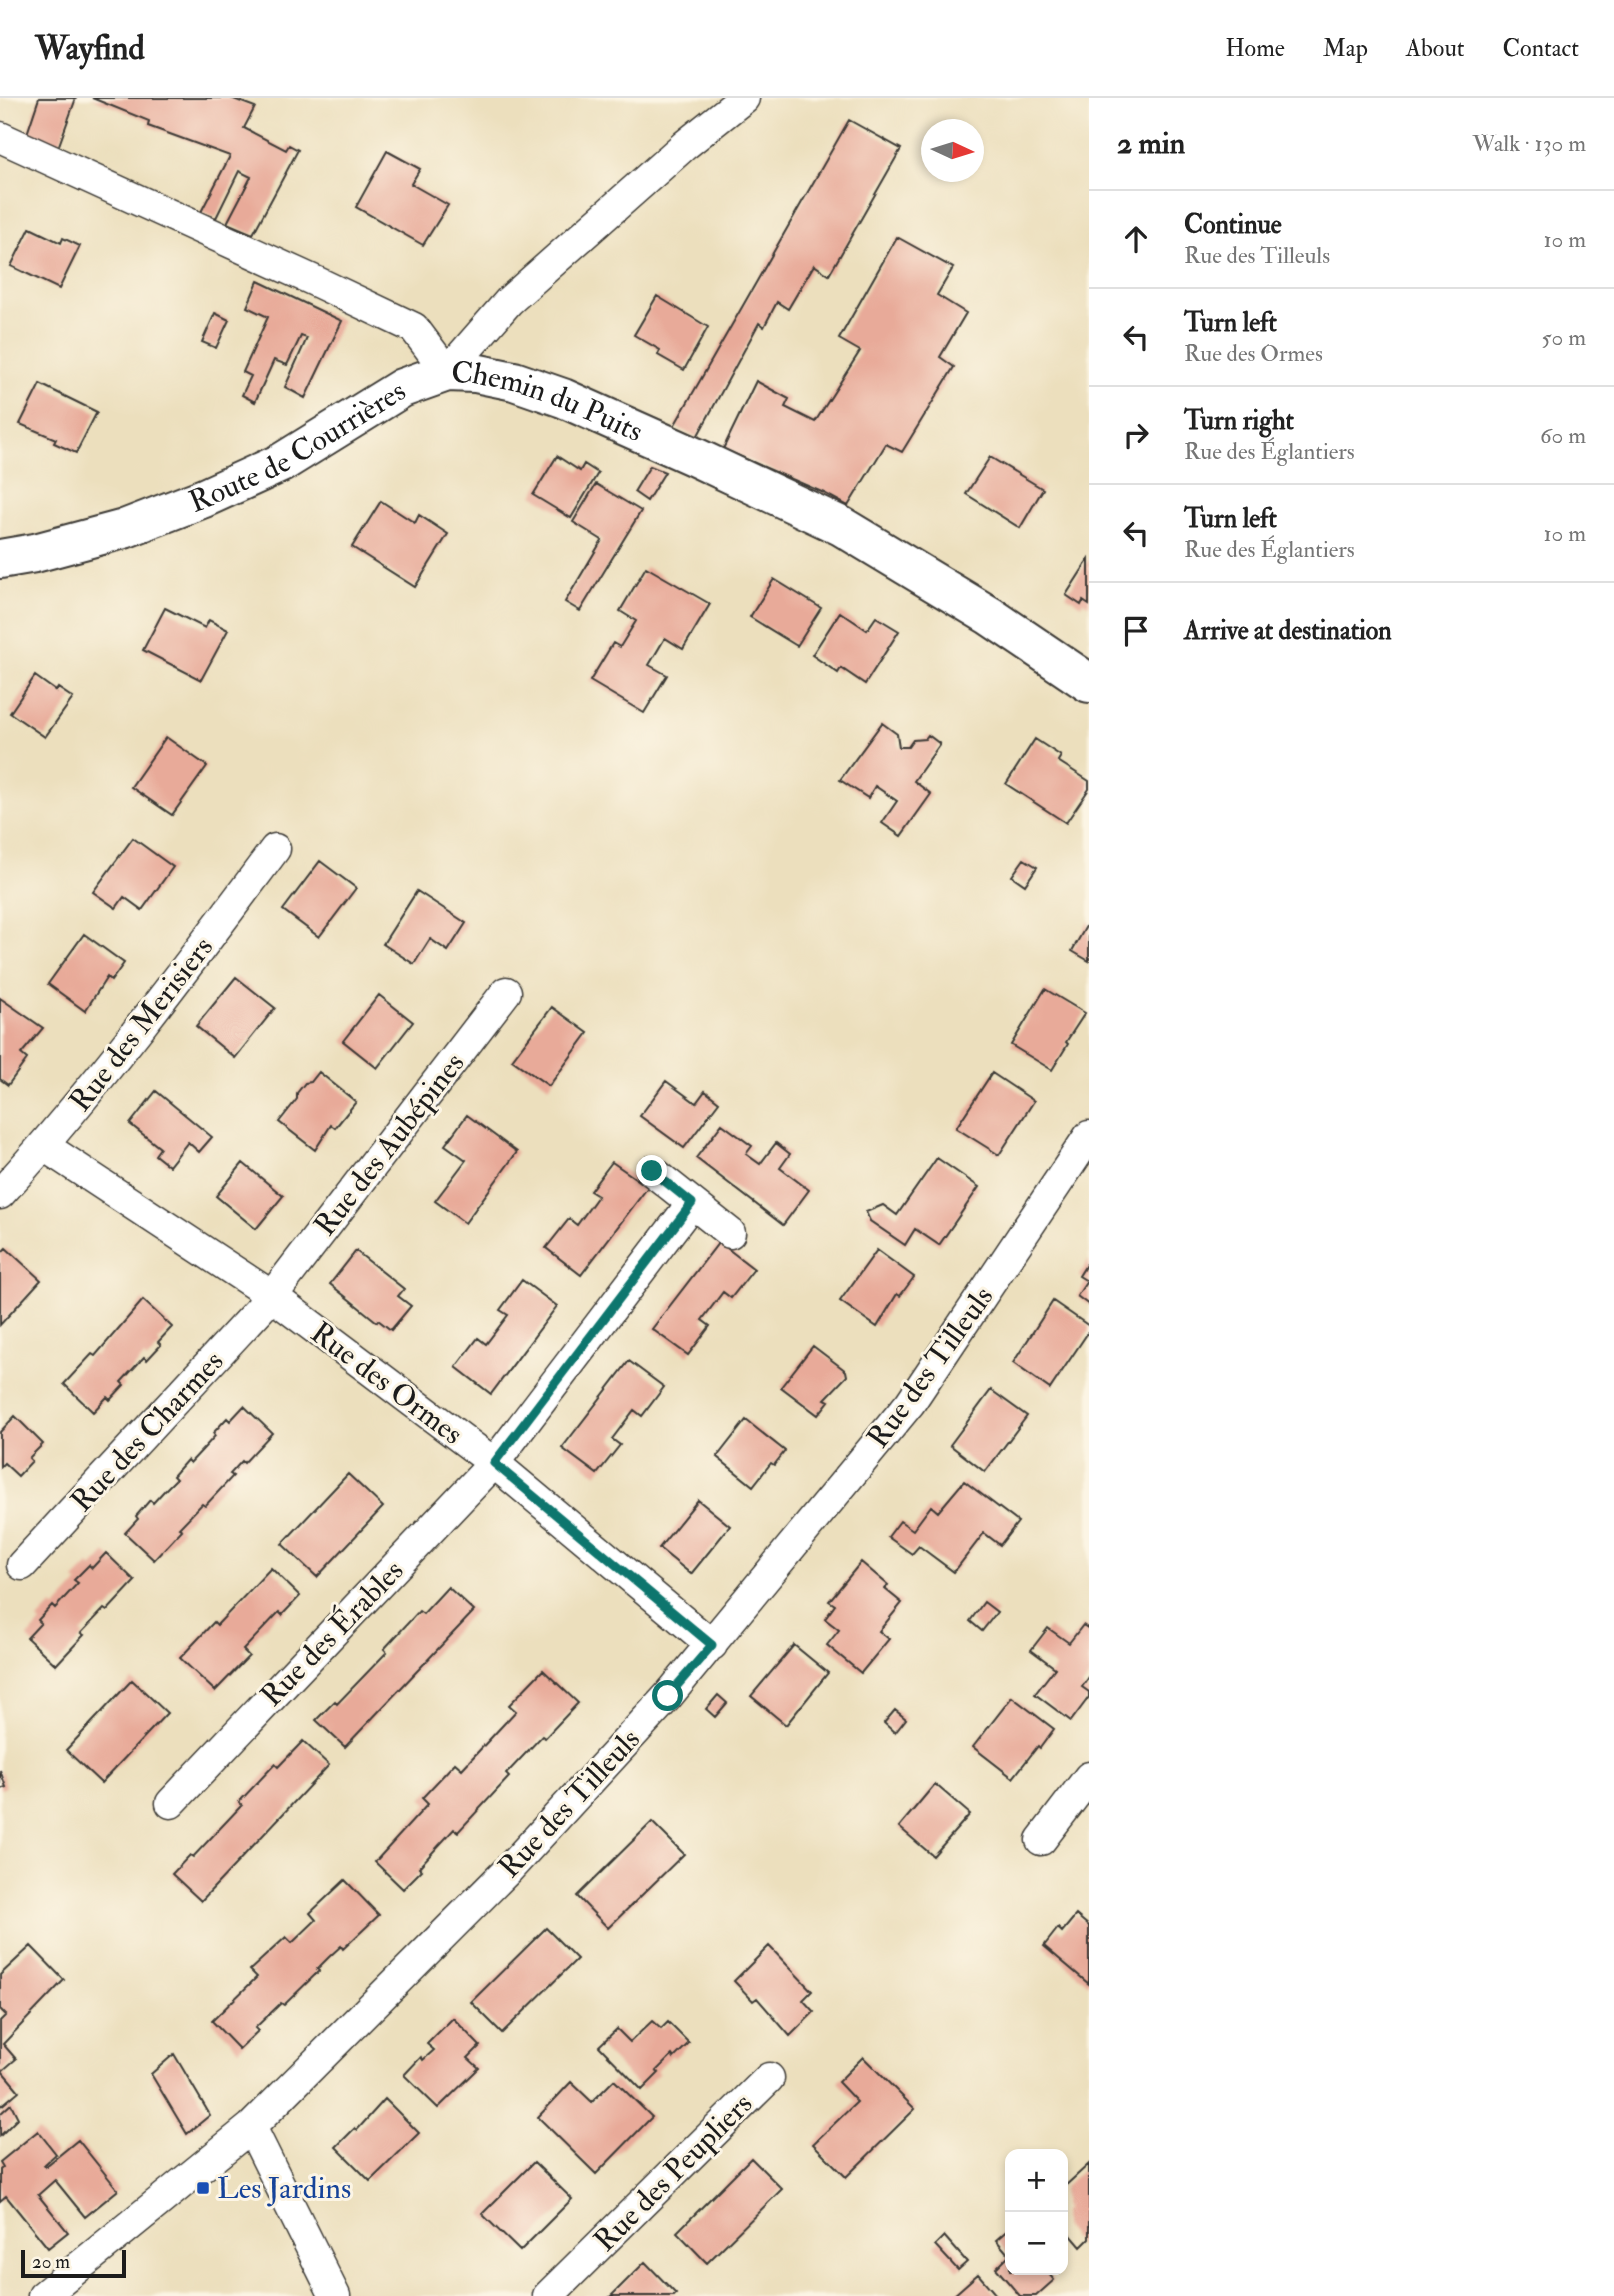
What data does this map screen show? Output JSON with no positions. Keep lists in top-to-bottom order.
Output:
{
  "streets": {
    "street": [
      "Chemin du Puits",
      "Route de Courrières",
      "Rue des Merisiers",
      "Rue des Aubépines",
      "Rue des Tilleuls",
      "Rue des Ormes",
      "Rue des Charmes",
      "Rue des Érables",
      "Rue des Peupliers"
    ]
  },
  "crossings": [
    ["Chemin du Puits", "Route de Courrières"],
    ["Rue des Merisiers", "Rue des Ormes"],
    ["Rue des Aubépines", "Rue des Ormes"],
    ["Rue des Aubépines", "Rue des Charmes"],
    ["Rue des Tilleuls", "Rue des Ormes"],
    ["Rue des Ormes", "Rue des Charmes"],
    ["Rue des Ormes", "Rue des Érables"]
  ],
  "places": {
    "transit": ["Les Jardins"]
  },
  "scale_bar": "20 m",
  "north": "right",
  "page": {
    "header": "Wayfind",
    "nav": [
      "Home",
      "Map",
      "About",
      "Contact"
    ],
    "heading": ["2 min", "Walk · 130 m"],
    "list": [
      ["Continue", "Rue des Tilleuls", "10 m"],
      ["Turn left", "Rue des Ormes", "50 m"],
      ["Turn right", "Rue des Églantiers", "60 m"],
      ["Turn left", "Rue des Églantiers", "10 m"],
      "Arrive at destination"
    ],
    "map_buttons": ["+", "−"],
    "scale": "20 m"
  }
}
